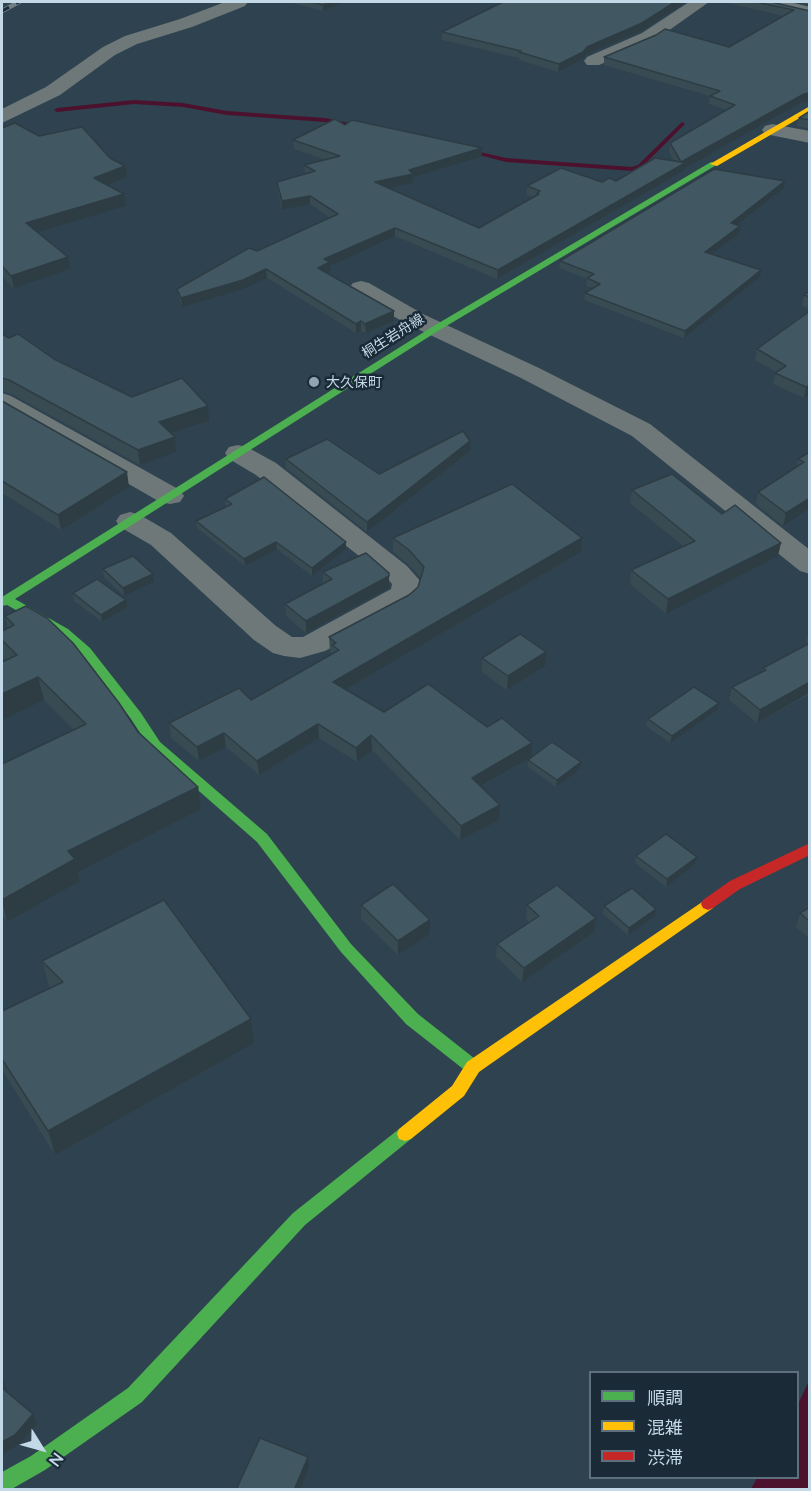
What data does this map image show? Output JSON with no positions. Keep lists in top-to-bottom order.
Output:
{
  "streets": {
    "main road": ["桐生岩舟線"]
  },
  "places": ["大久保町"],
  "legend": ["順調", "混雑", "渋滞"],
  "north": "bottom right"
}
